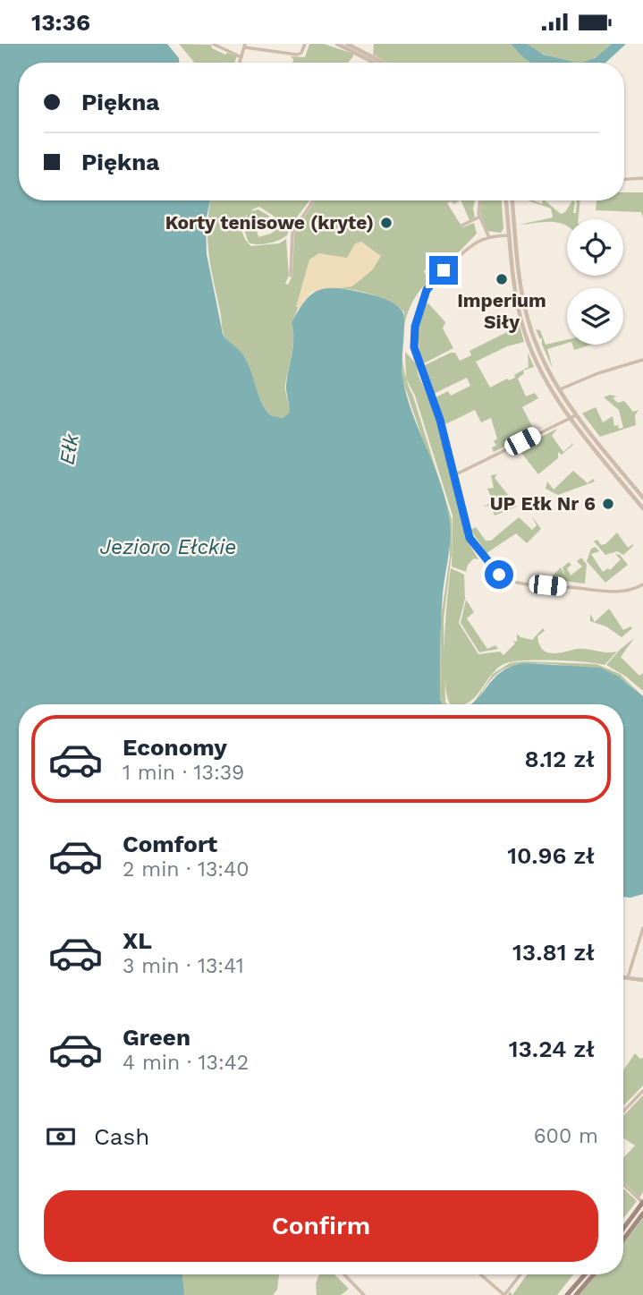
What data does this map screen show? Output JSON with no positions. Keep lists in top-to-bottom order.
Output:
{
  "water": ["Ełk", "Jezioro Ełckie"],
  "places": ["Korty tenisowe (kryte)", "Imperium Siły", "UP Ełk Nr 6"],
  "page": {
    "status": "13:36",
    "banner": ["Piękna", "Piękna"],
    "list": [
      {
        "name": "Economy",
        "note": "1 min · 13:39",
        "value": "8.12 zł"
      },
      {
        "name": "Comfort",
        "note": "2 min · 13:40",
        "value": "10.96 zł"
      },
      {
        "name": "XL",
        "note": "3 min · 13:41",
        "value": "13.81 zł"
      },
      {
        "name": "Green",
        "note": "4 min · 13:42",
        "value": "13.24 zł"
      }
    ],
    "pay": ["Cash", "600 m"],
    "buttons": "Confirm"
  }
}
